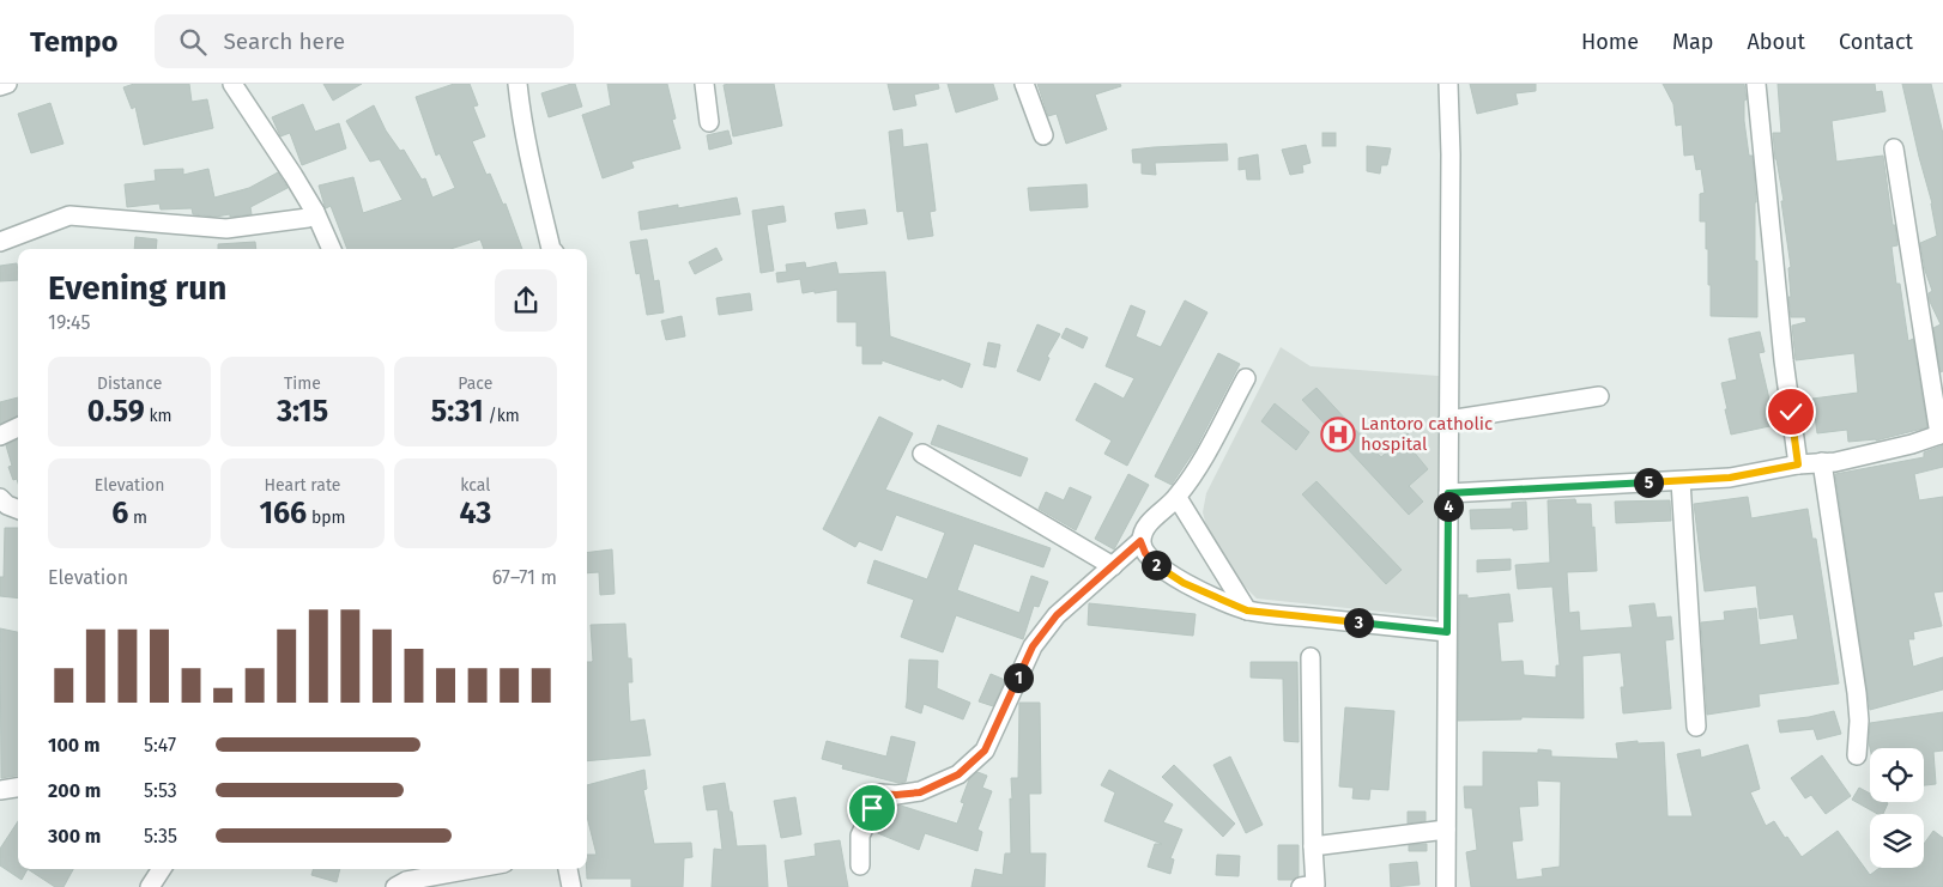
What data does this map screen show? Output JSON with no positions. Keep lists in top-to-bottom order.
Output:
{
  "places": {
    "hospital": ["Lantoro catholic hospital"]
  },
  "page": {
    "header": "Tempo",
    "search": "Search here",
    "nav": [
      "Home",
      "Map",
      "About",
      "Contact"
    ],
    "heading": ["Evening run", "19:45"],
    "stats": [
      ["Distance", "0.59 km"],
      ["Time", "3:15"],
      ["Pace", "5:31 /km"],
      ["Elevation", "6 m"],
      ["Heart rate", "166 bpm"],
      ["kcal", "43"]
    ],
    "pins": [
      "5",
      "4",
      "2",
      "3",
      "1"
    ],
    "chart": ["Elevation", "67–71 m"],
    "list": [
      {
        "name": "100 m",
        "note": "5:47"
      },
      {
        "name": "200 m",
        "note": "5:53"
      },
      {
        "name": "300 m",
        "note": "5:35"
      }
    ]
  }
}
